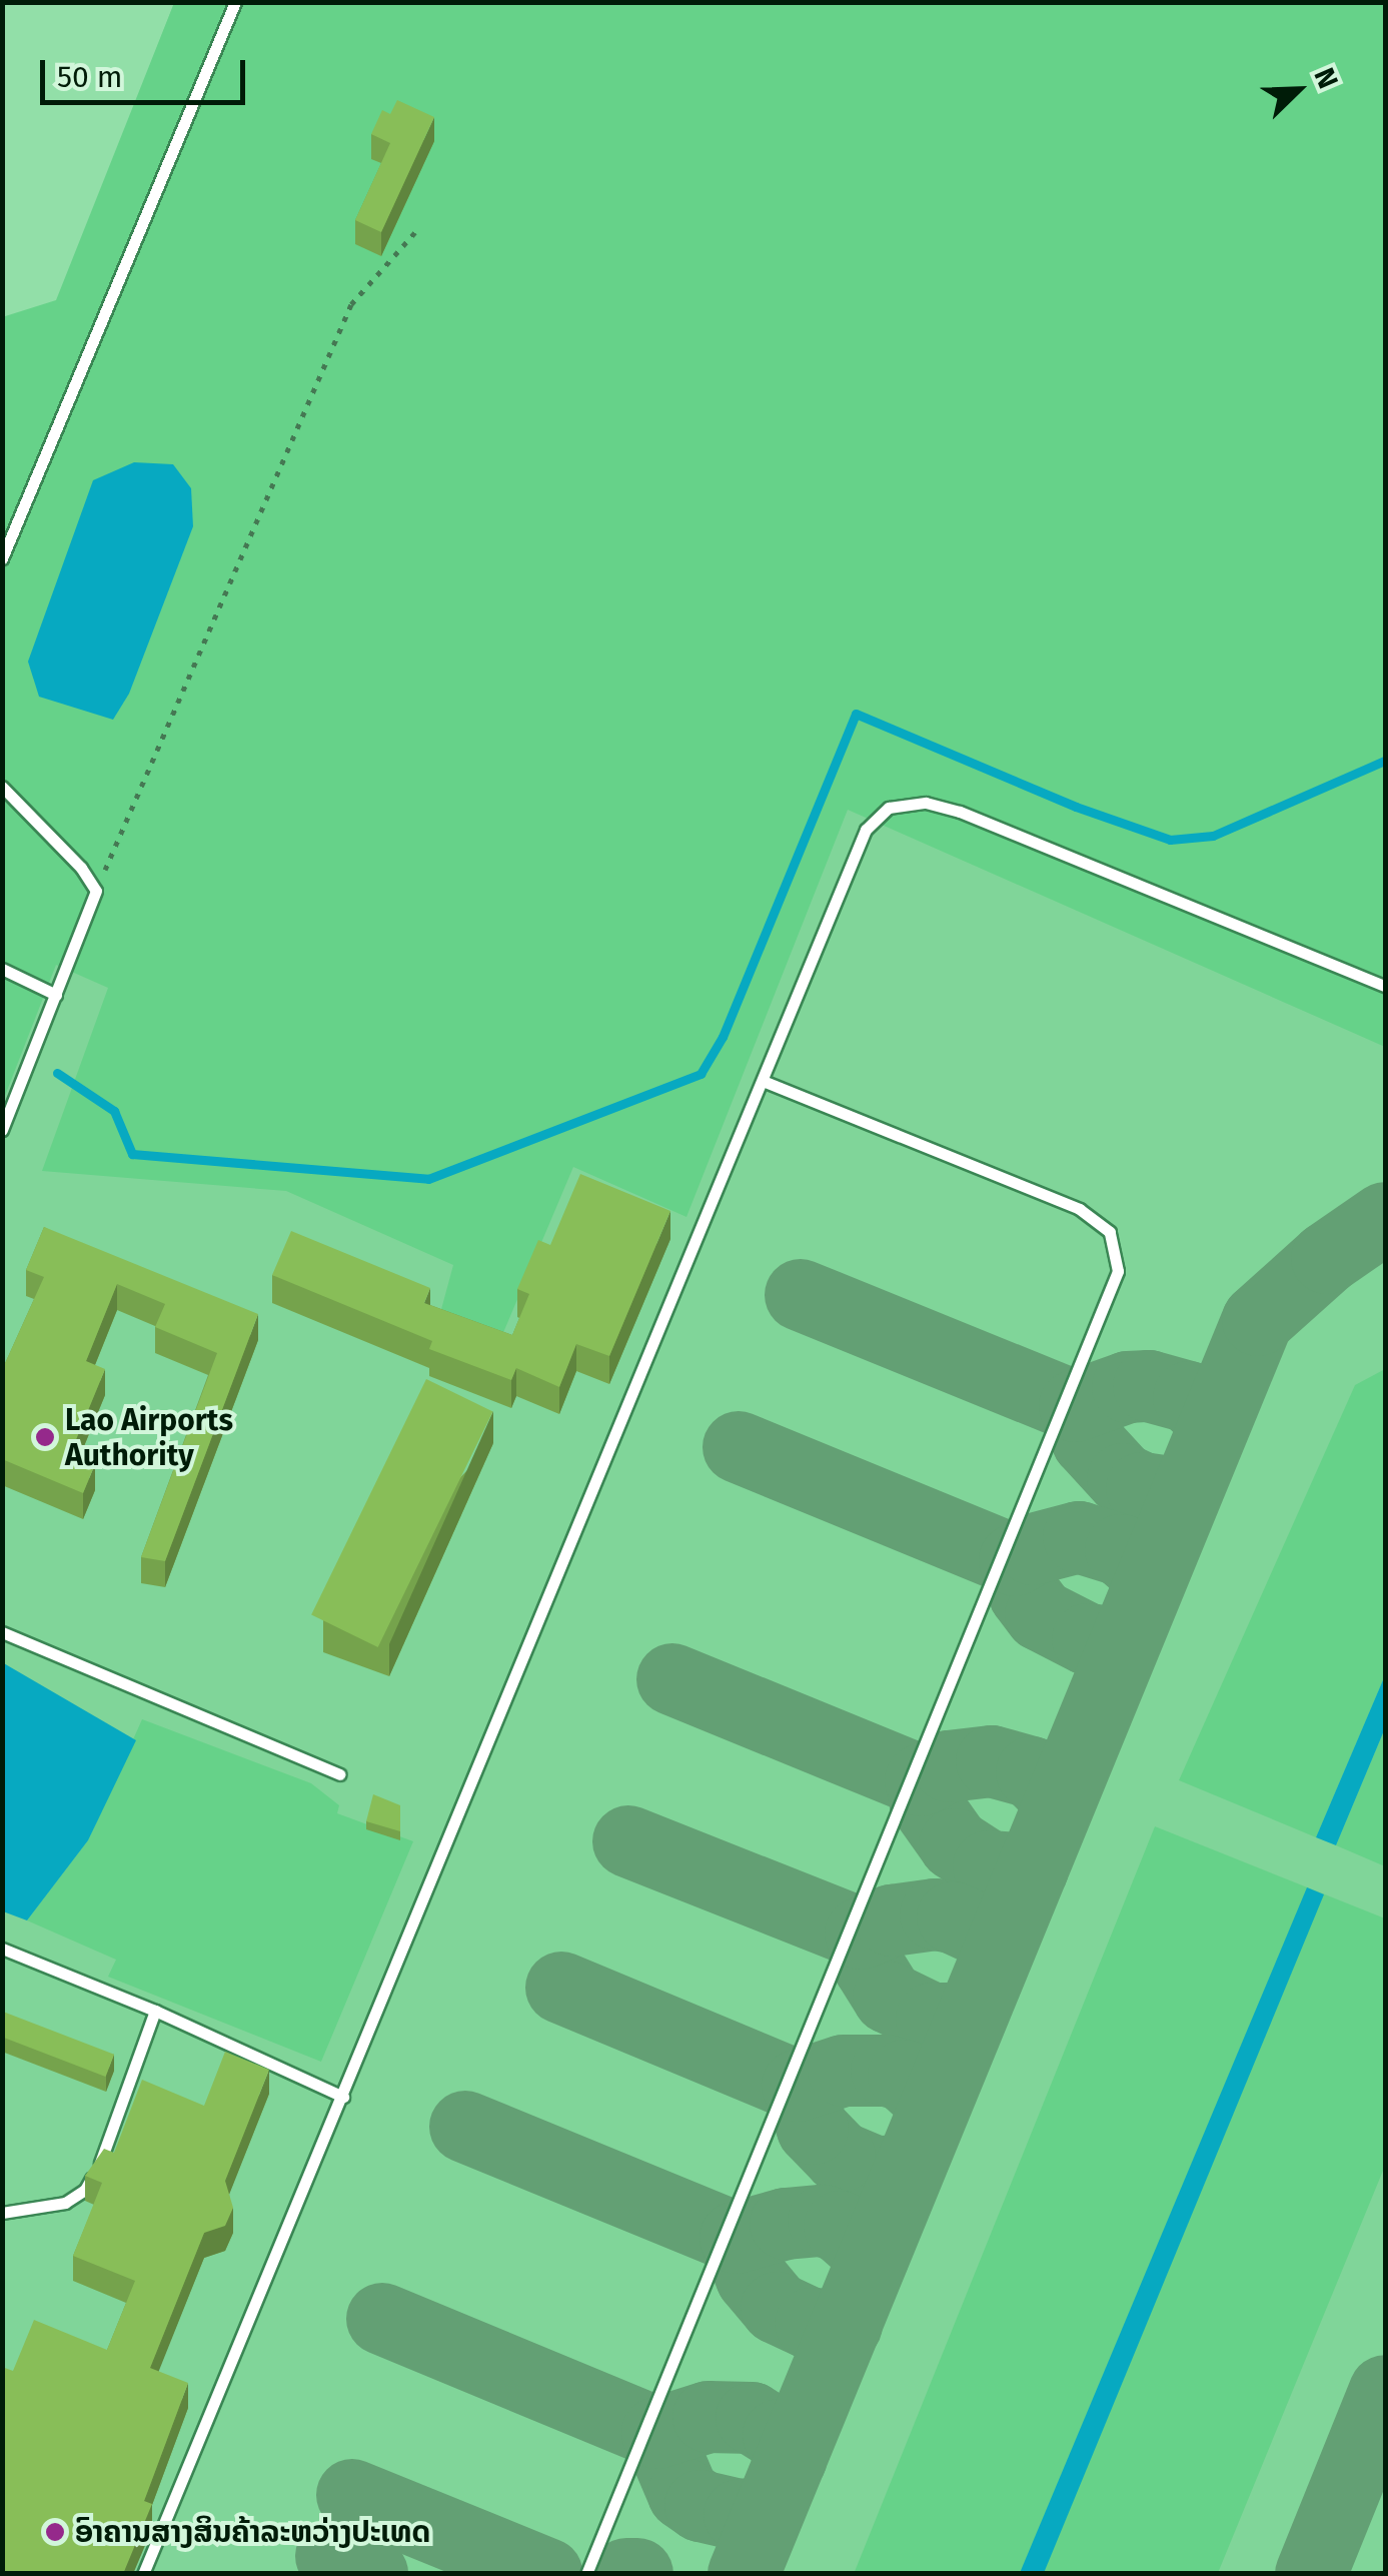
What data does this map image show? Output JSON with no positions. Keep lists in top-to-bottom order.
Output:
{
  "places": ["Lao Airports Authority", "ົອາຄານສາງສິນຄ້າລະຫວ່າງປະເທດ"],
  "scale_bar": "50 m",
  "north": "top right"
}
